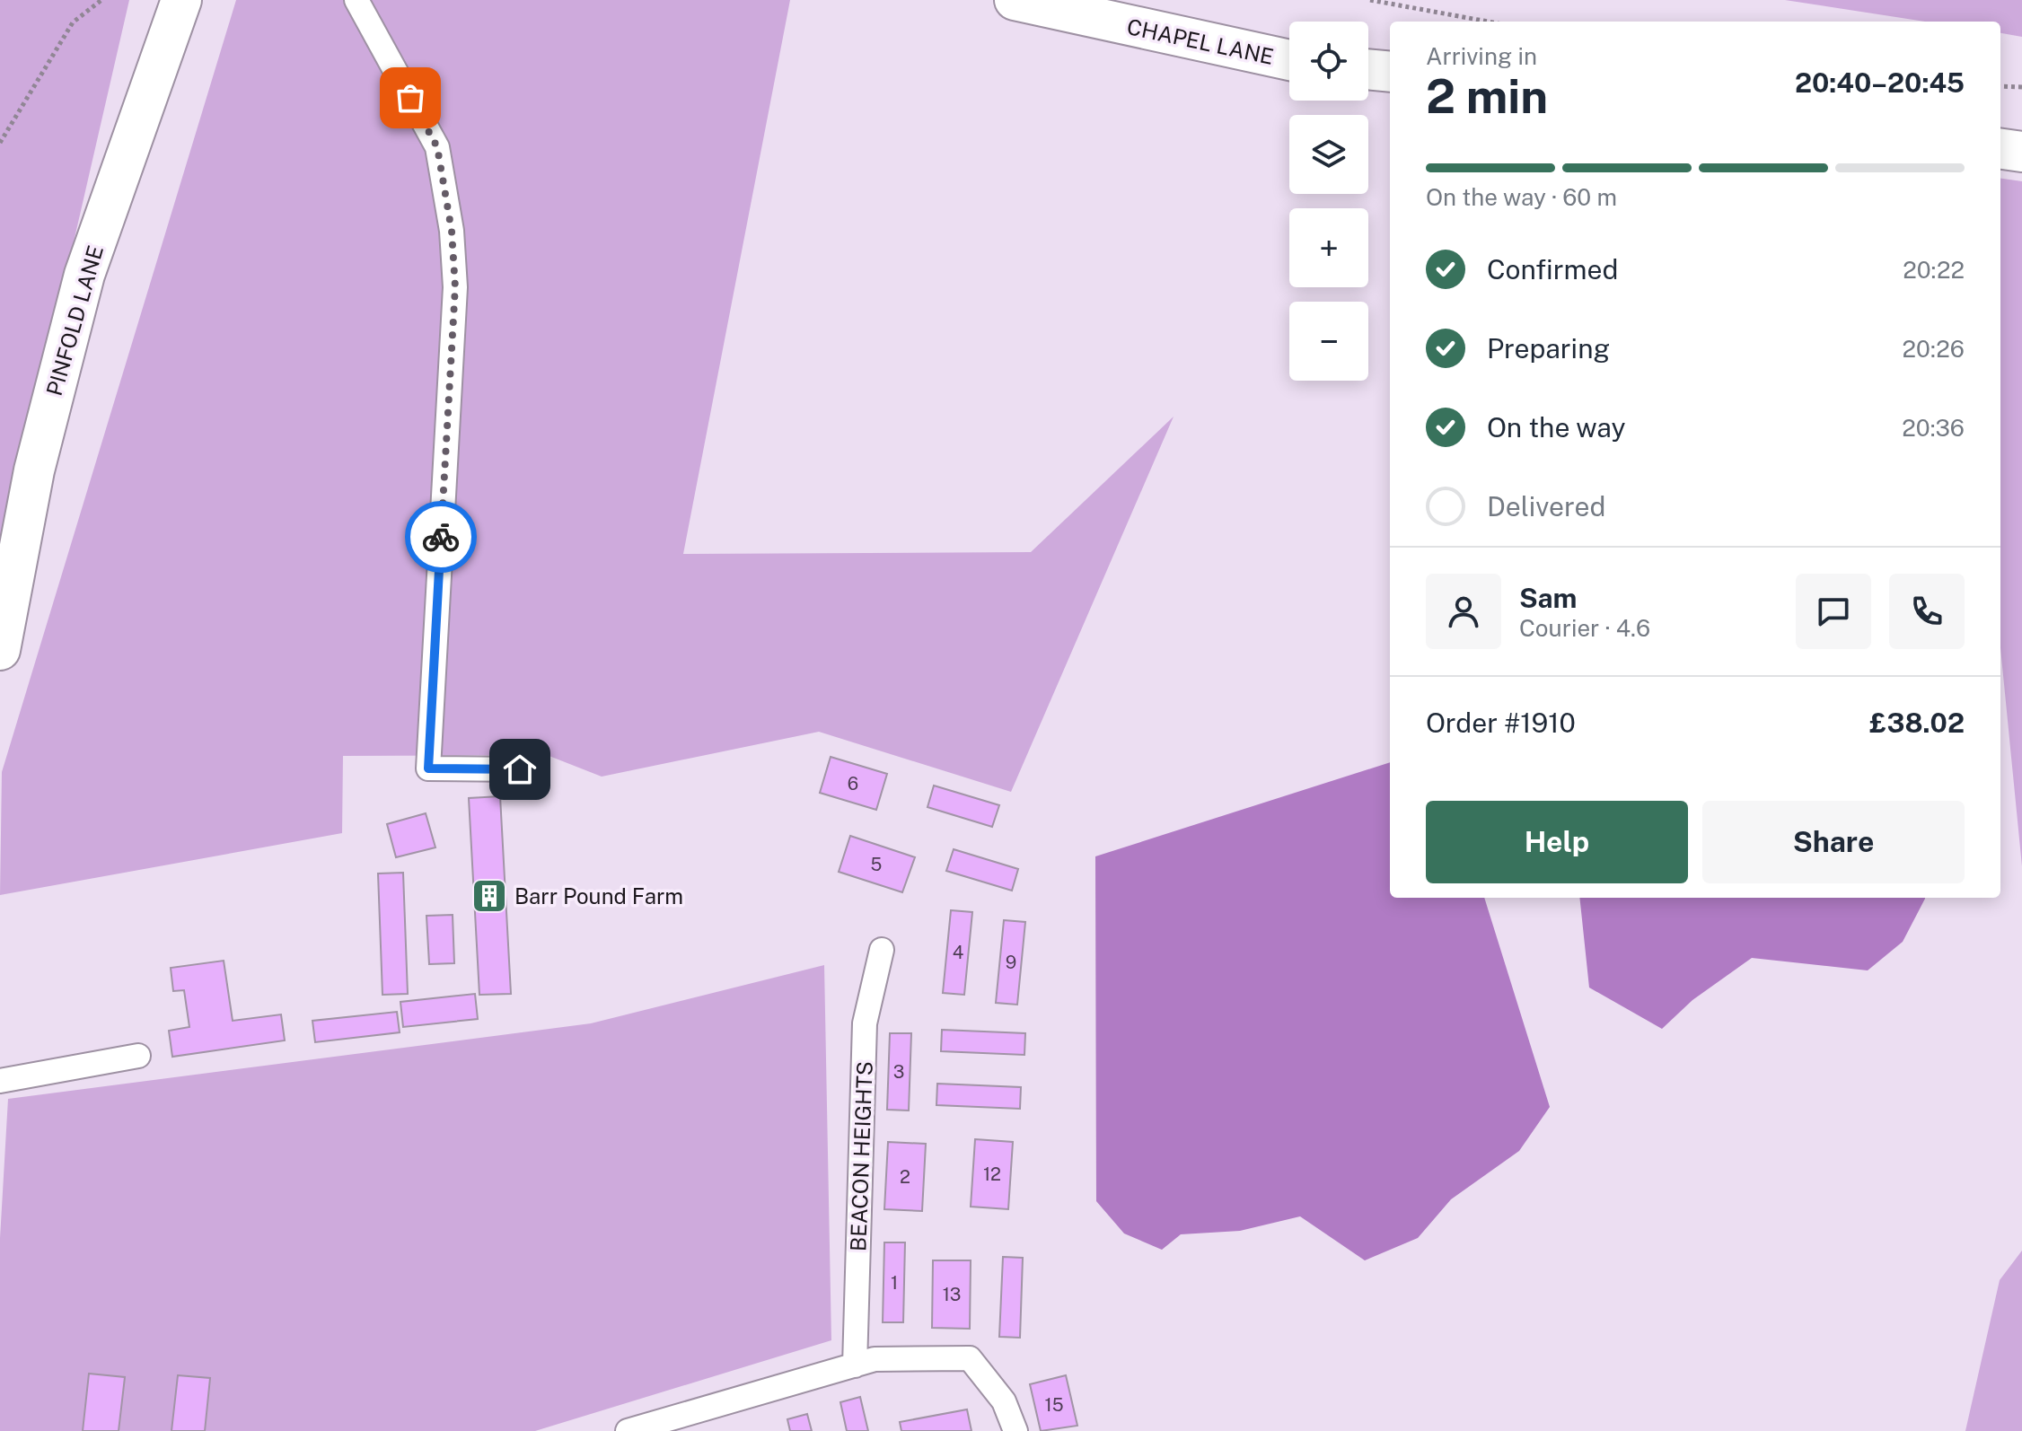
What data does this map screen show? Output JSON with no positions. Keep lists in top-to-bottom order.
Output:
{
  "streets": {
    "street": ["CHAPEL LANE", "PINFOLD LANE"],
    "lane": ["BEACON HEIGHTS"]
  },
  "places": {
    "building": ["Barr Pound Farm"]
  },
  "house_numbers": [
    "6",
    "5",
    "4",
    "9",
    "3",
    "12",
    "2",
    "1",
    "13",
    "15"
  ],
  "page": {
    "map_buttons": ["+", "−"],
    "heading": ["2 min", "Arriving in", "20:40–20:45"],
    "panel": [
      "Sam",
      "Courier · 4.6",
      "Order #1910",
      "£38.02"
    ],
    "bar": "On the way · 60 m",
    "list": [
      ["Confirmed", "20:22"],
      ["Preparing", "20:26"],
      ["On the way", "20:36"],
      "Delivered"
    ],
    "buttons": ["Help", "Share"]
  }
}
